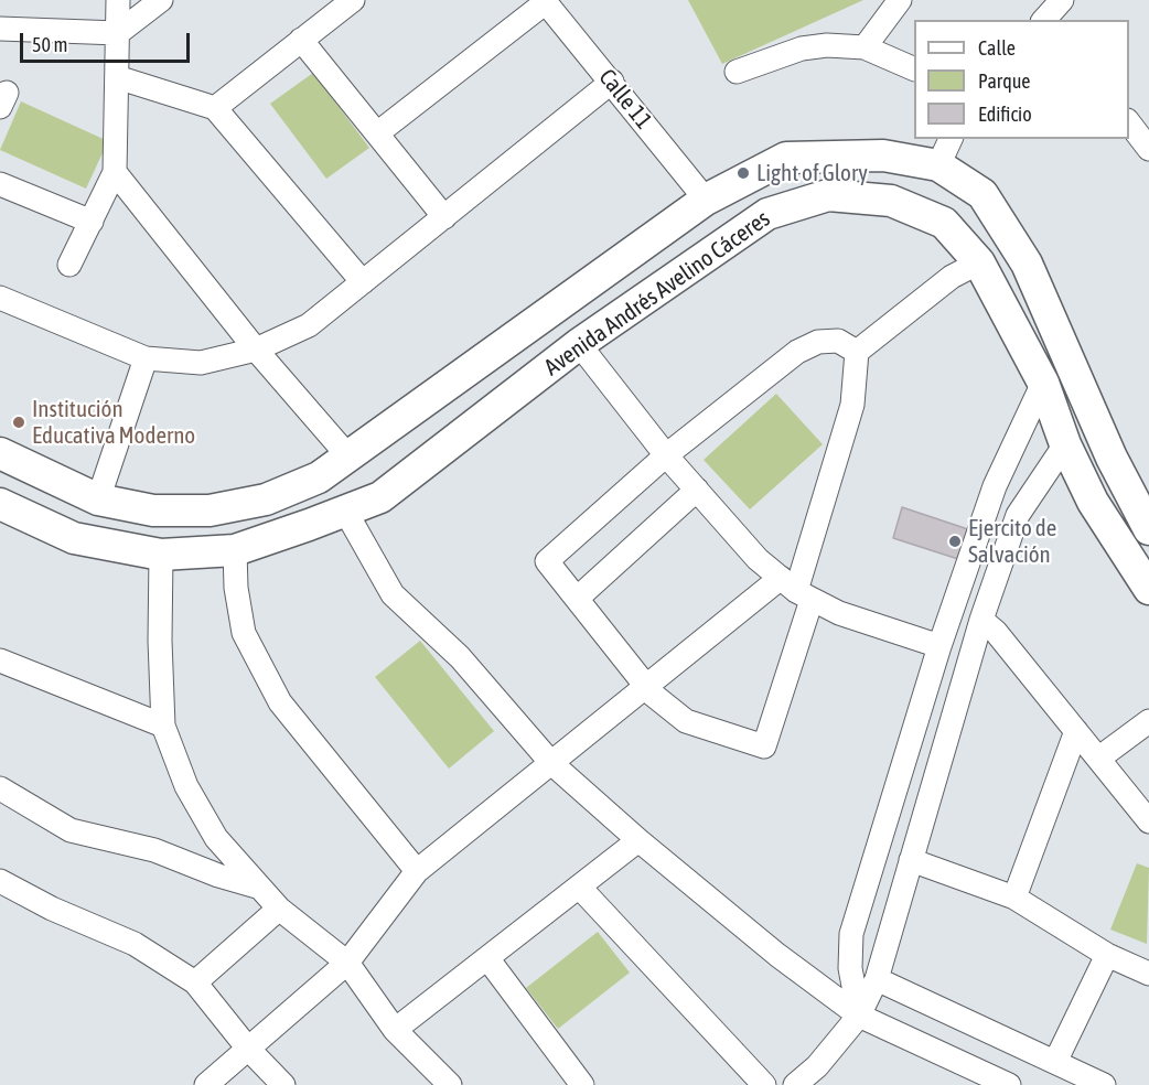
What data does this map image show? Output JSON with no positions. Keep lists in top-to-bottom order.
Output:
{
  "streets": {
    "street": ["Calle 11", "Avenida Andrés Avelino Cáceres"]
  },
  "crossings": [
    ["Calle 11", "Avenida Andrés Avelino Cáceres"]
  ],
  "places": ["Light of Glory", "Institución Educativa Moderno", "Ejercito de Salvación"],
  "legend": ["Calle", "Parque", "Edificio"],
  "scale_bar": "50 m"
}
